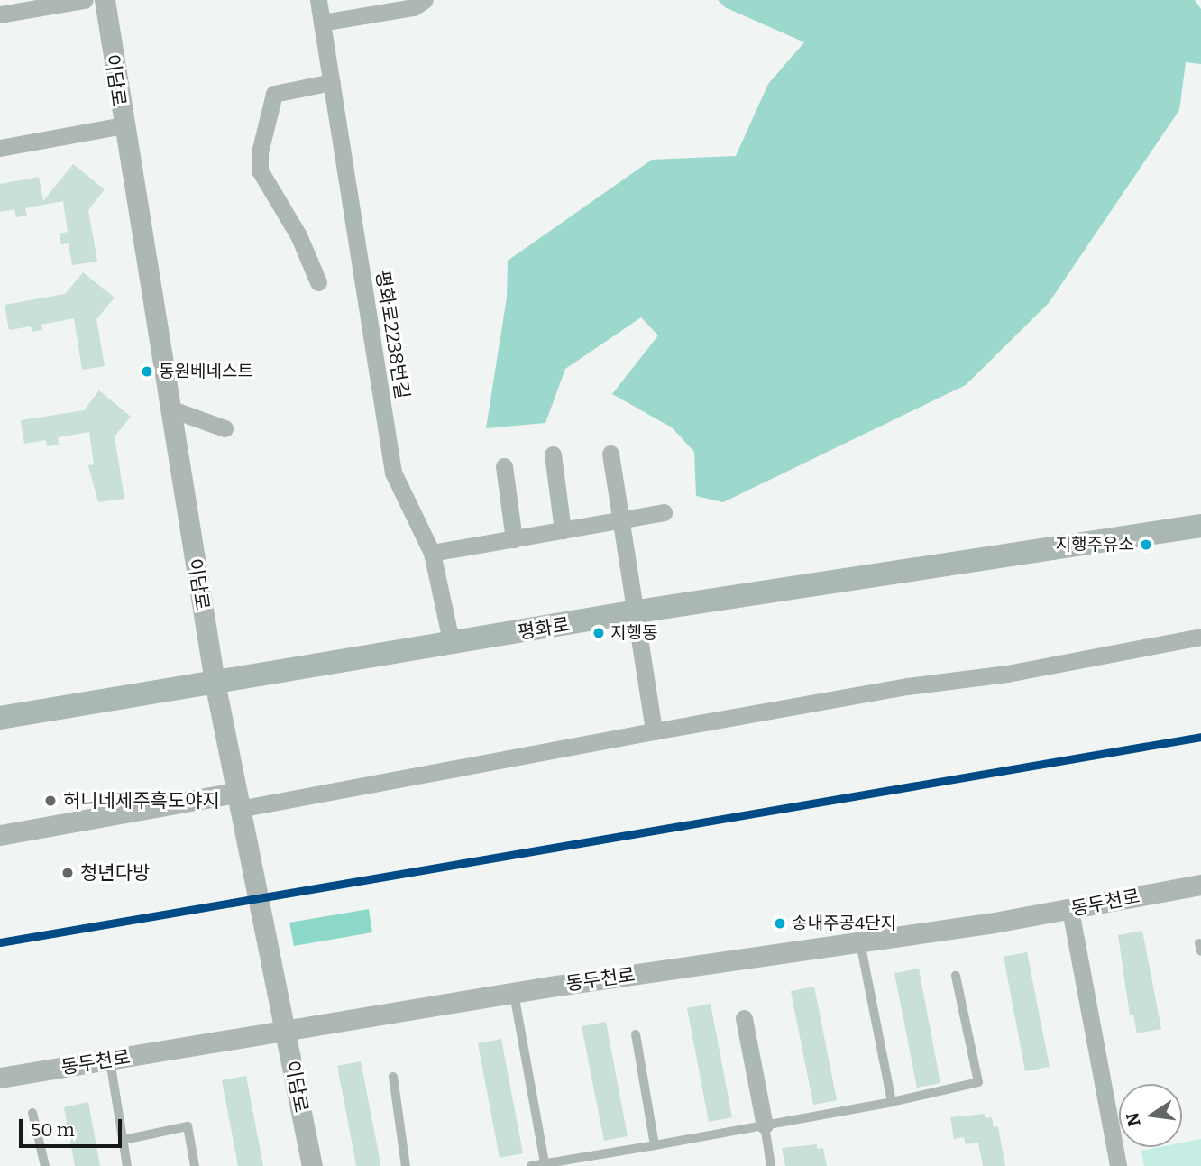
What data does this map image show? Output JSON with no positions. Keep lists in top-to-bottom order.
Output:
{
  "streets": {
    "main road": ["평화로"],
    "street": ["이담로", "평화로2238번길", "동두천로"]
  },
  "crossings": [
    ["이담로", "평화로"],
    ["이담로", "동두천로"],
    ["평화로2238번길", "평화로"]
  ],
  "places": [
    "동원베네스트",
    "지행주유소",
    "지행동",
    "허니네제주흑도야지",
    "청년다방",
    "송내주공4단지"
  ],
  "scale_bar": "50 m",
  "north": "left"
}
